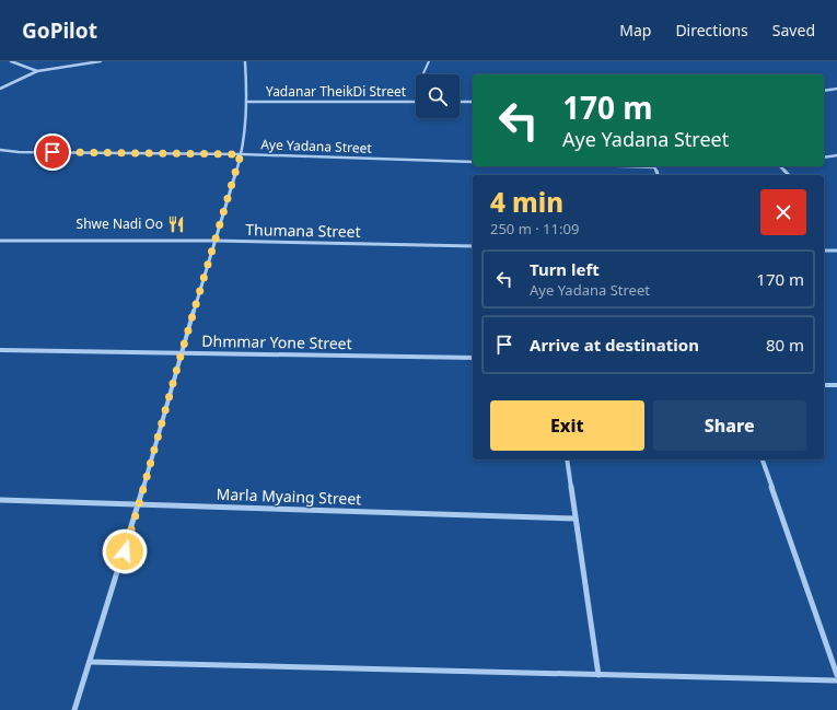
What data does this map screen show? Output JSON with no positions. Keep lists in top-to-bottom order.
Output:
{
  "streets": {
    "street": [
      "Yadanar TheikDi Street",
      "Aye Yadana Street",
      "Thumana Street",
      "Dhmmar Yone Street",
      "Marla Myaing Street"
    ]
  },
  "places": {
    "restaurant": ["Shwe Nadi Oo"]
  },
  "page": {
    "header": "GoPilot",
    "nav": ["Map", "Directions", "Saved"],
    "turn": ["170 m", "Aye Yadana Street"],
    "heading": ["4 min", "250 m · 11:09"],
    "list": [
      {
        "name": "Turn left",
        "note": "Aye Yadana Street",
        "value": "170 m"
      },
      {
        "name": "Arrive at destination",
        "value": "80 m"
      }
    ],
    "buttons": ["Exit", "Share"]
  }
}
